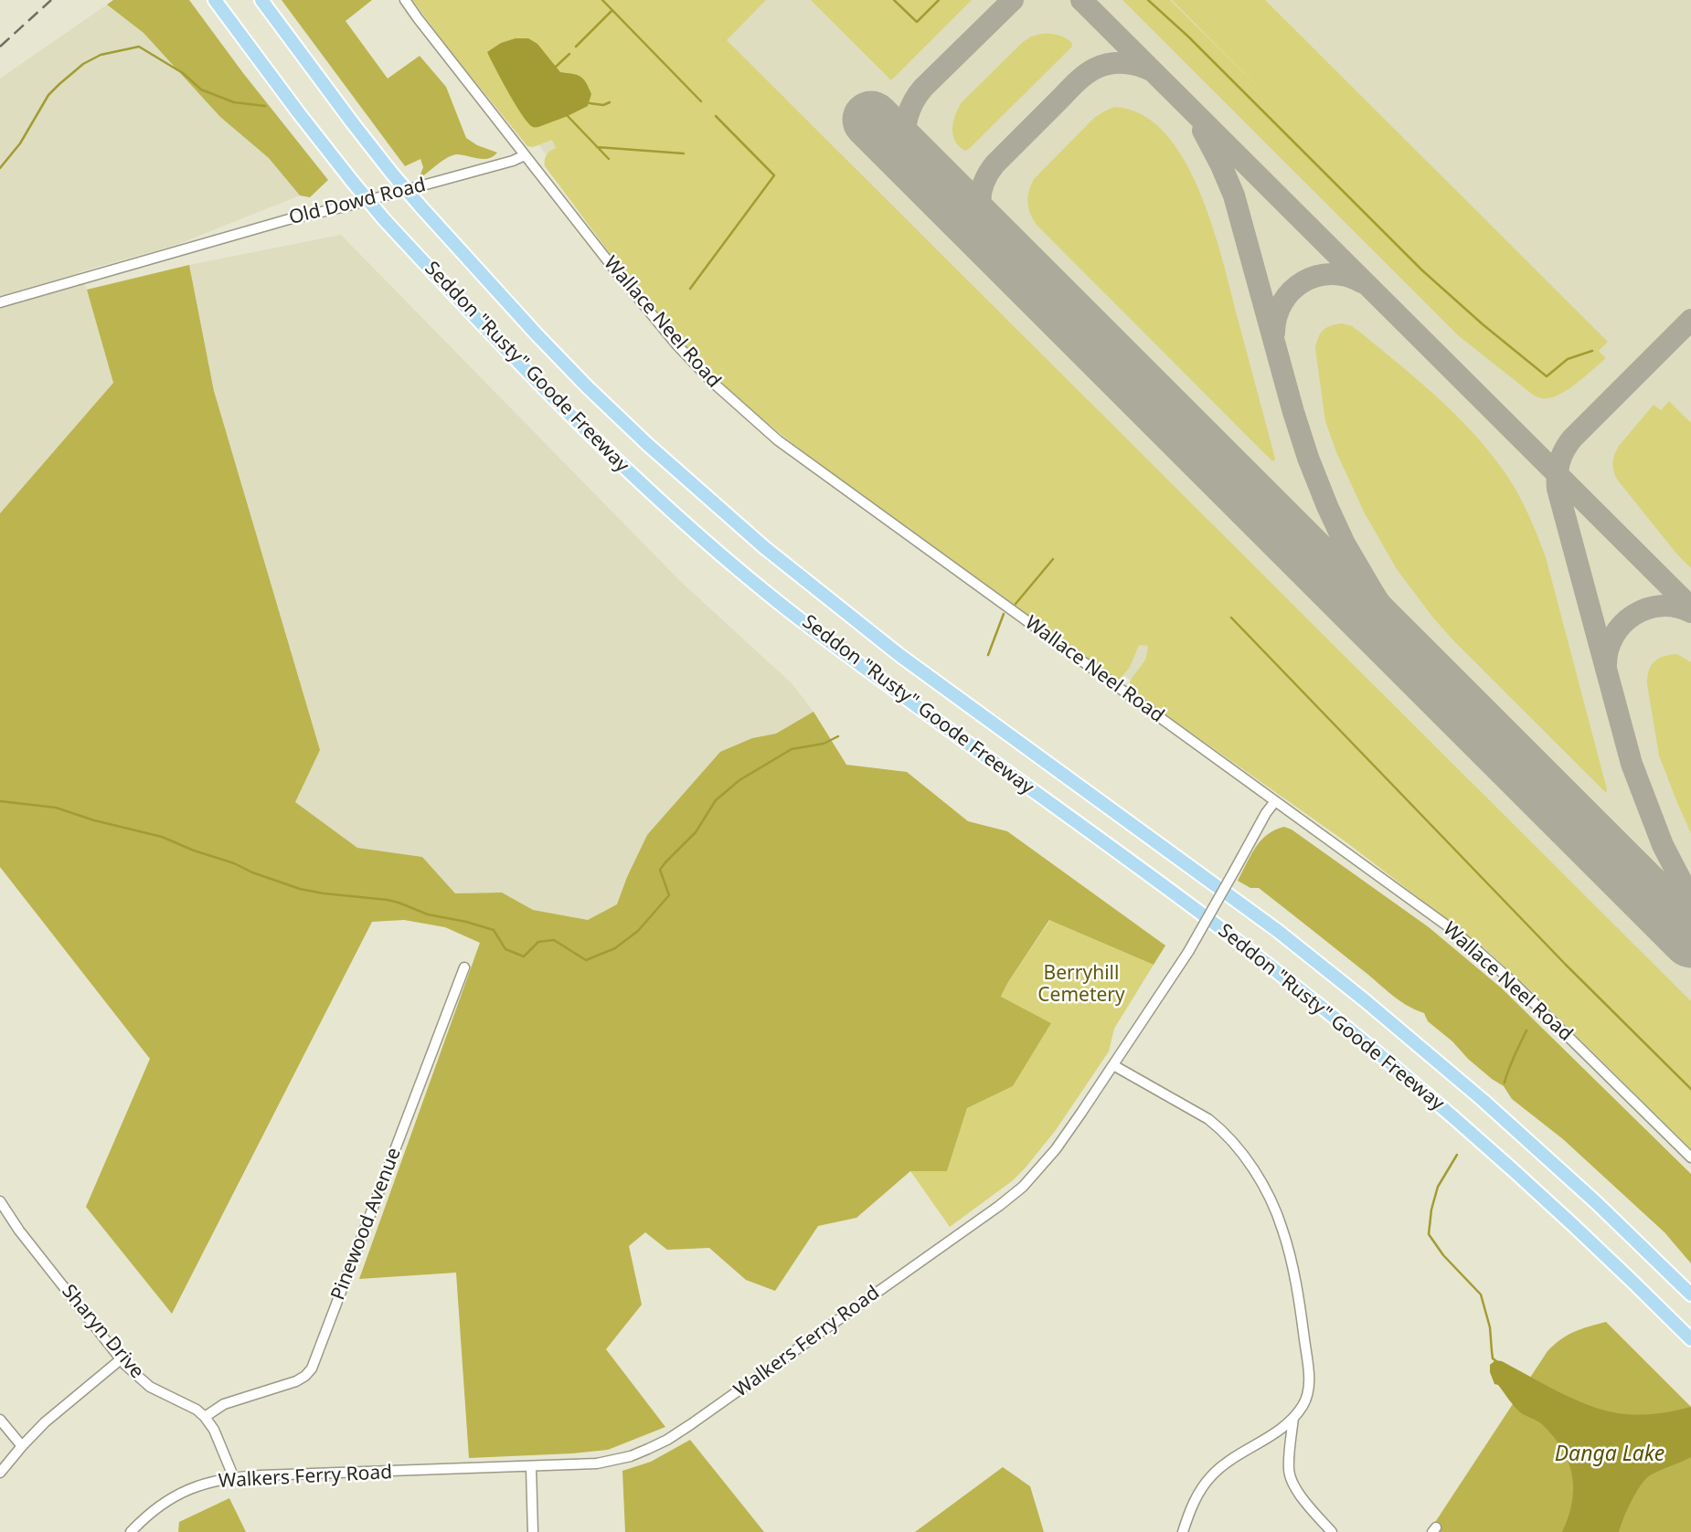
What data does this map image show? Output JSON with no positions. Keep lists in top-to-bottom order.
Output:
{
  "streets": {
    "highway": ["Seddon \"Rusty\" Goode Freeway"],
    "street": [
      "Old Dowd Road",
      "Wallace Neel Road",
      "Pinewood Avenue",
      "Sharyn Drive",
      "Walkers Ferry Road"
    ]
  },
  "crossings": [
    ["Old Dowd Road", "Wallace Neel Road"],
    ["Wallace Neel Road", "Walkers Ferry Road"],
    ["Pinewood Avenue", "Sharyn Drive"],
    ["Sharyn Drive", "Walkers Ferry Road"]
  ],
  "water": ["Danga Lake"],
  "parks": ["Berryhill Cemetery"]
}
